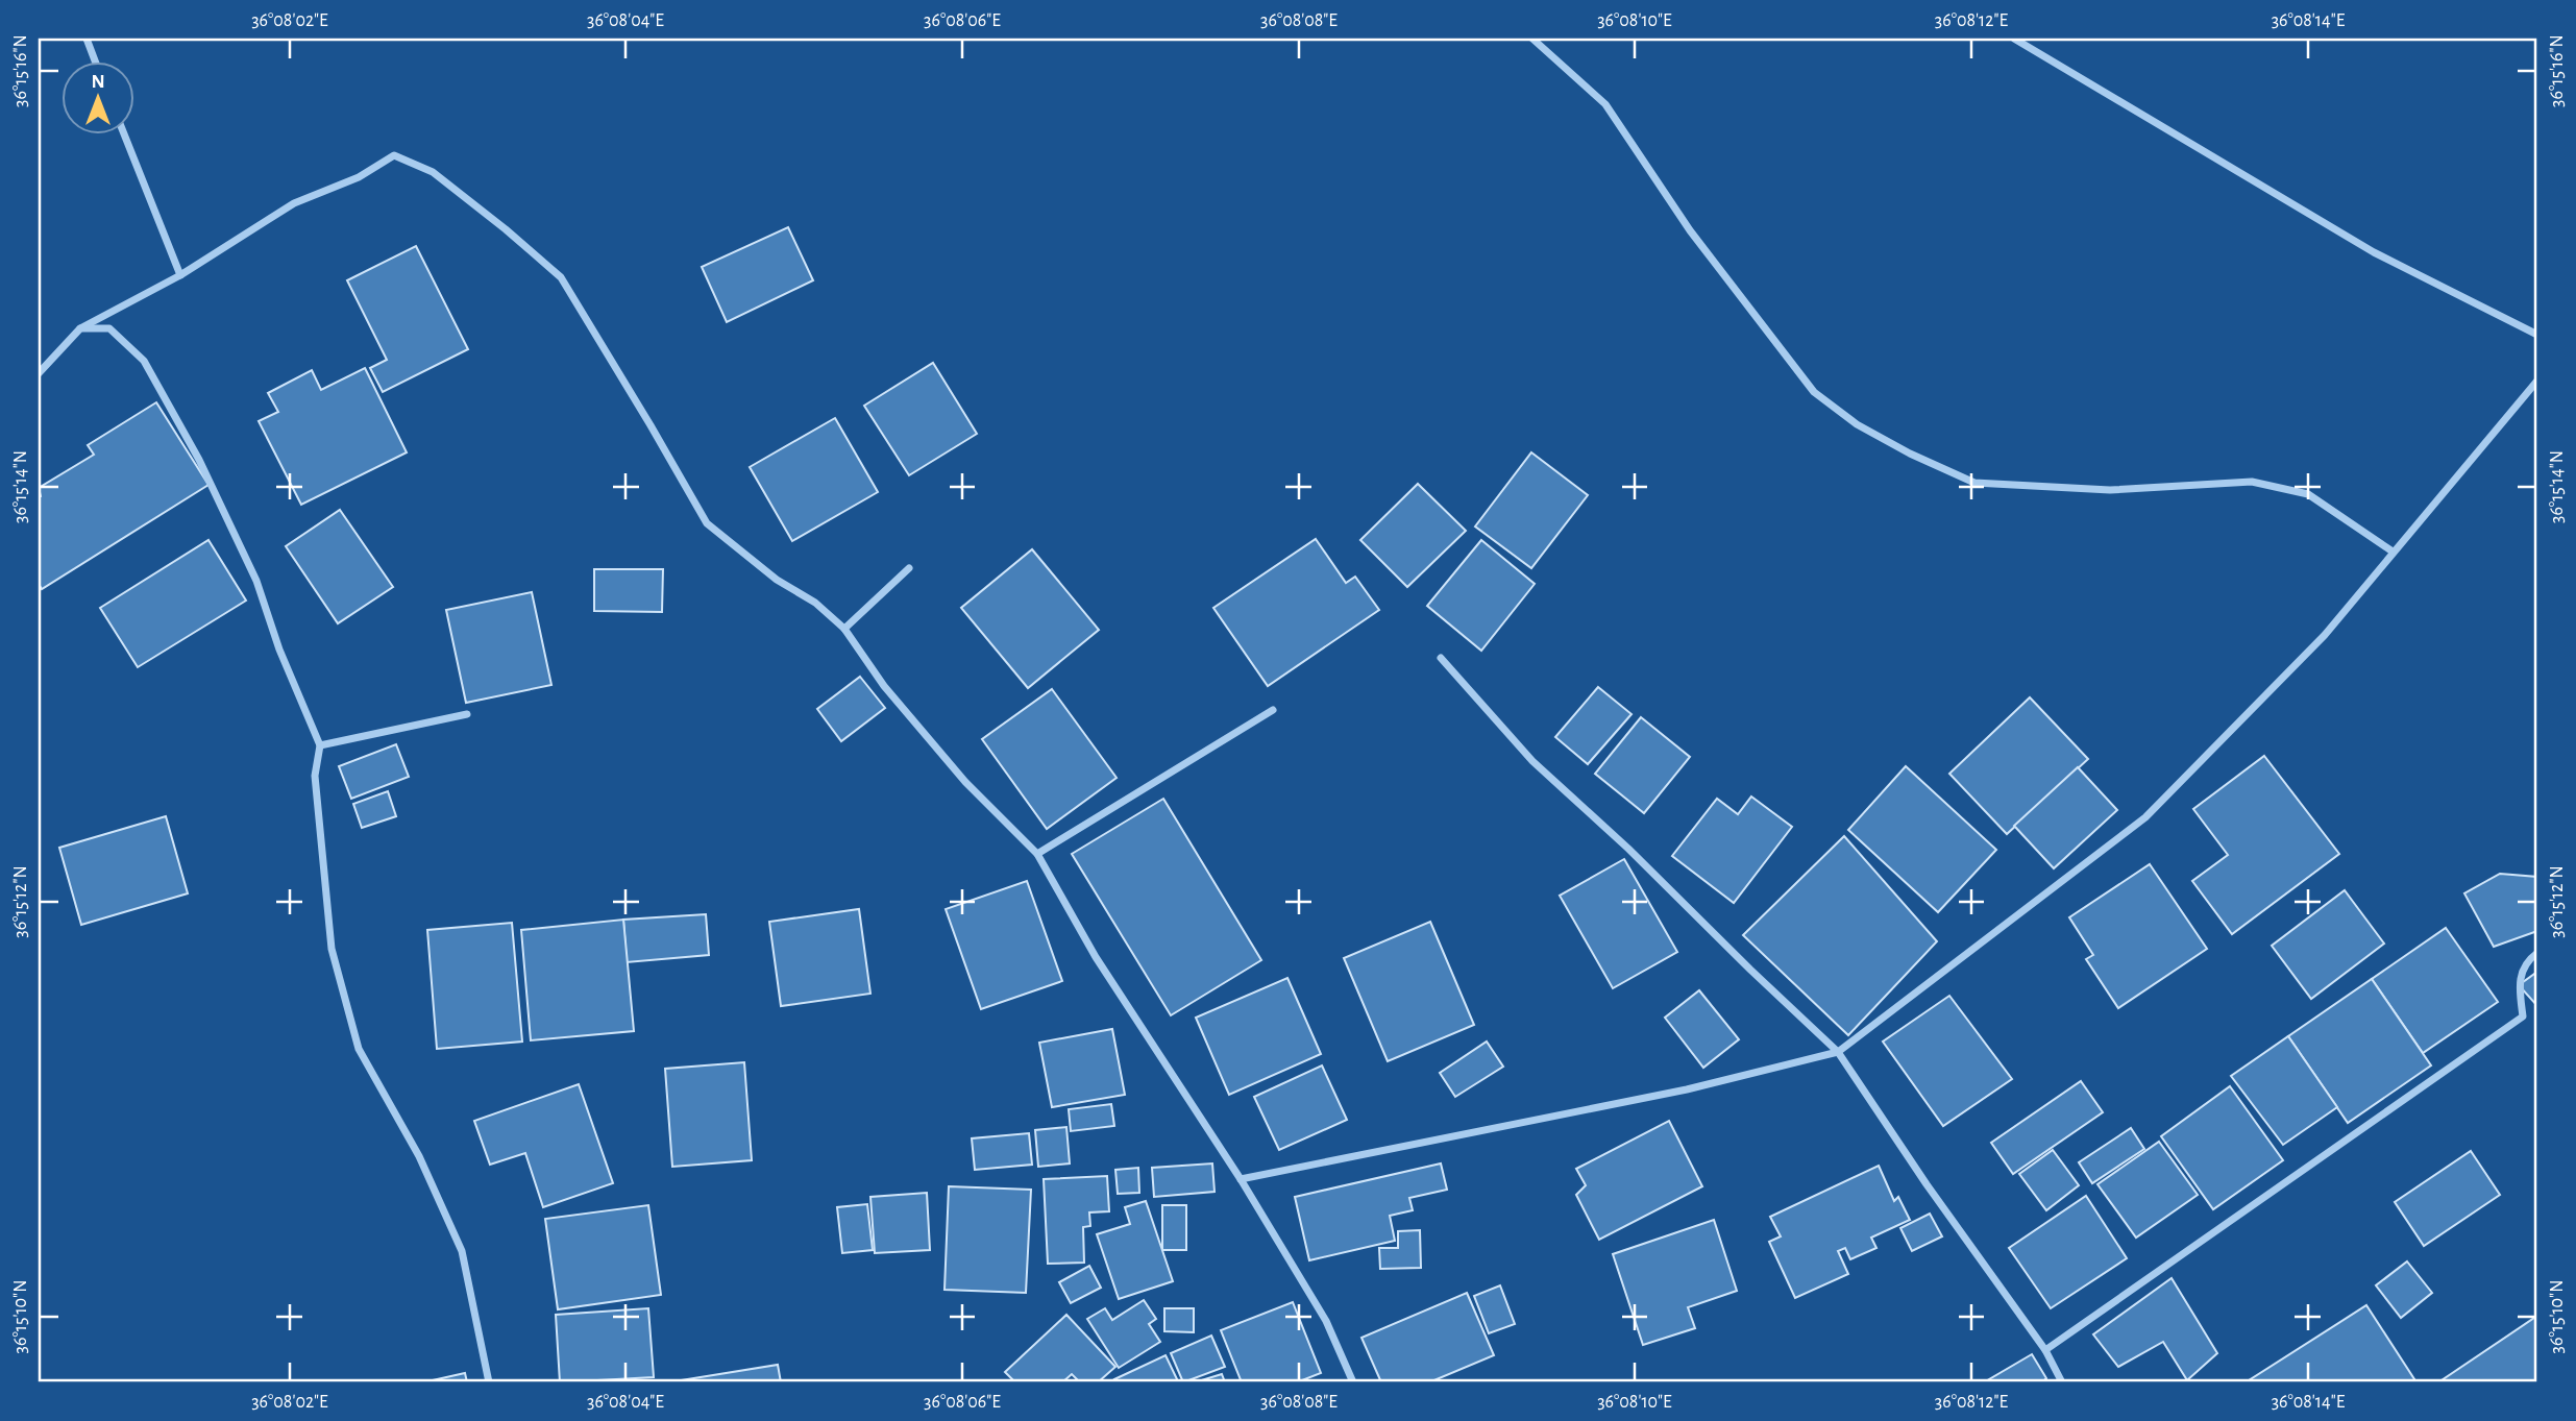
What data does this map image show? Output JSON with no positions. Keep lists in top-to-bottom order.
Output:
{
  "north": "top",
  "coordinates": [
    "36°08'02\"E",
    "36°08'04\"E",
    "36°08'06\"E",
    "36°08'08\"E",
    "36°08'10\"E",
    "36°08'12\"E",
    "36°08'14\"E",
    "36°15'16\"N",
    "36°15'14\"N",
    "36°15'12\"N",
    "36°15'10\"N"
  ]
}
